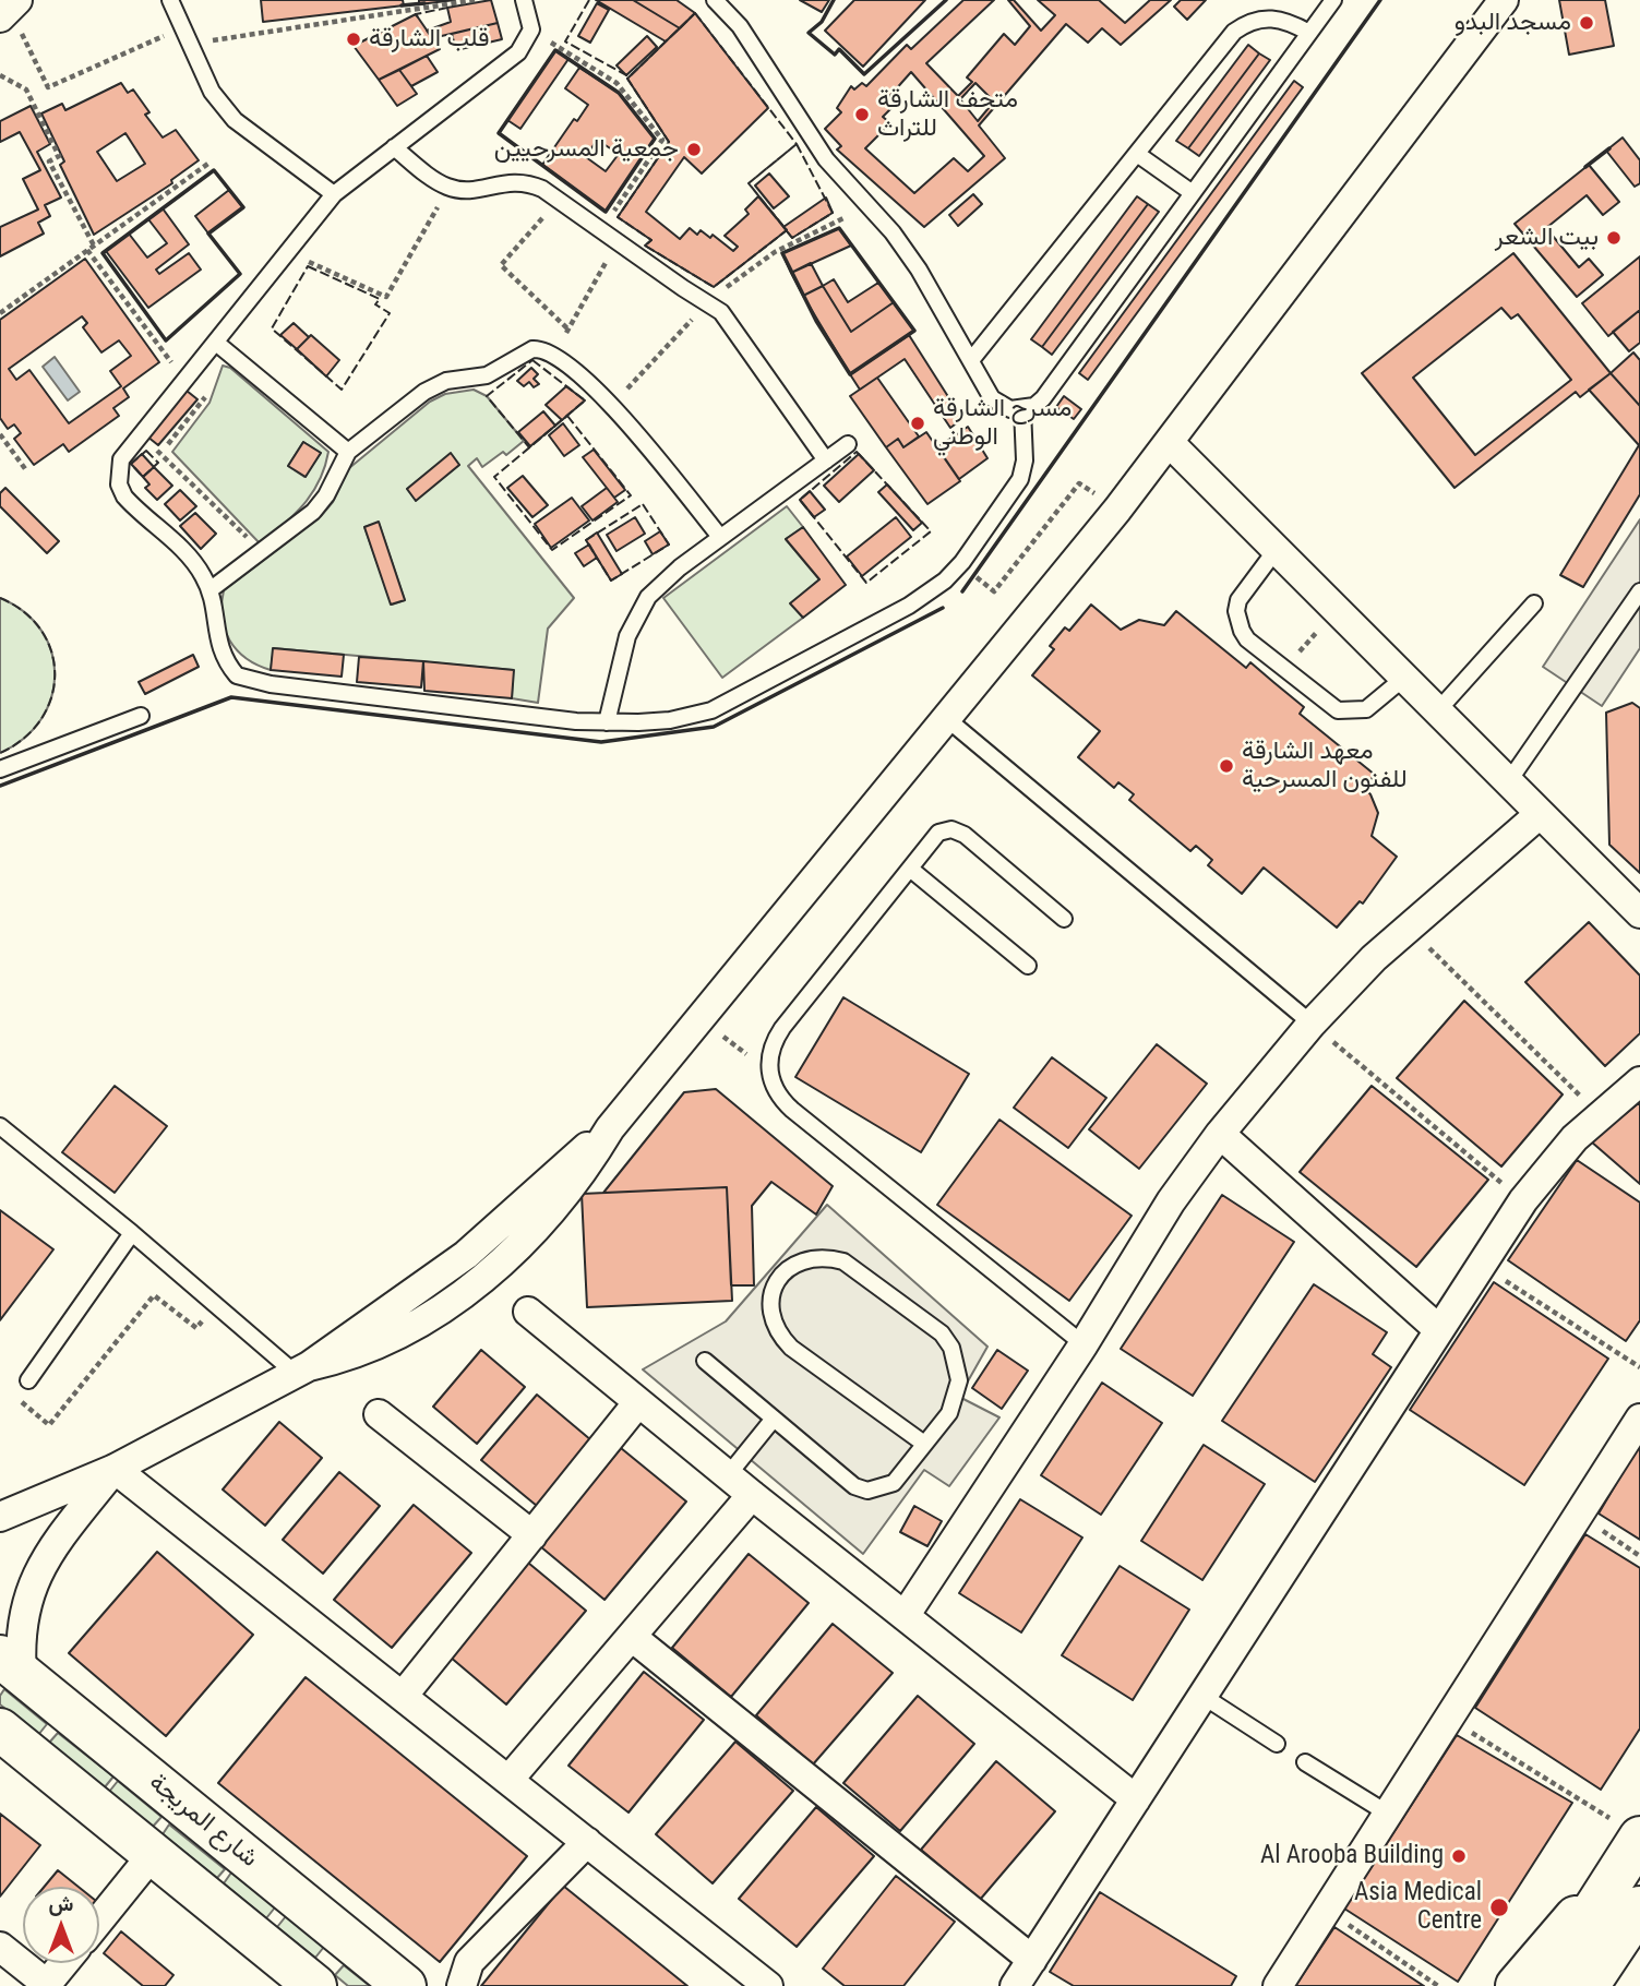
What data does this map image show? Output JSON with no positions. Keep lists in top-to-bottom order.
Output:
{
  "streets": {
    "main road": ["شارع المريجة"]
  },
  "places": [
    "مسجد البدو",
    "قلب الشارقة",
    "متحف الشارقة للتراث",
    "جمعية المسرحيين",
    "بيت الشعر",
    "مسرح الشارقة الوطني",
    "معهد الشارقة للفنون المسرحية",
    "Al Arooba Building",
    "Asia Medical Centre"
  ],
  "north": "top"
}
